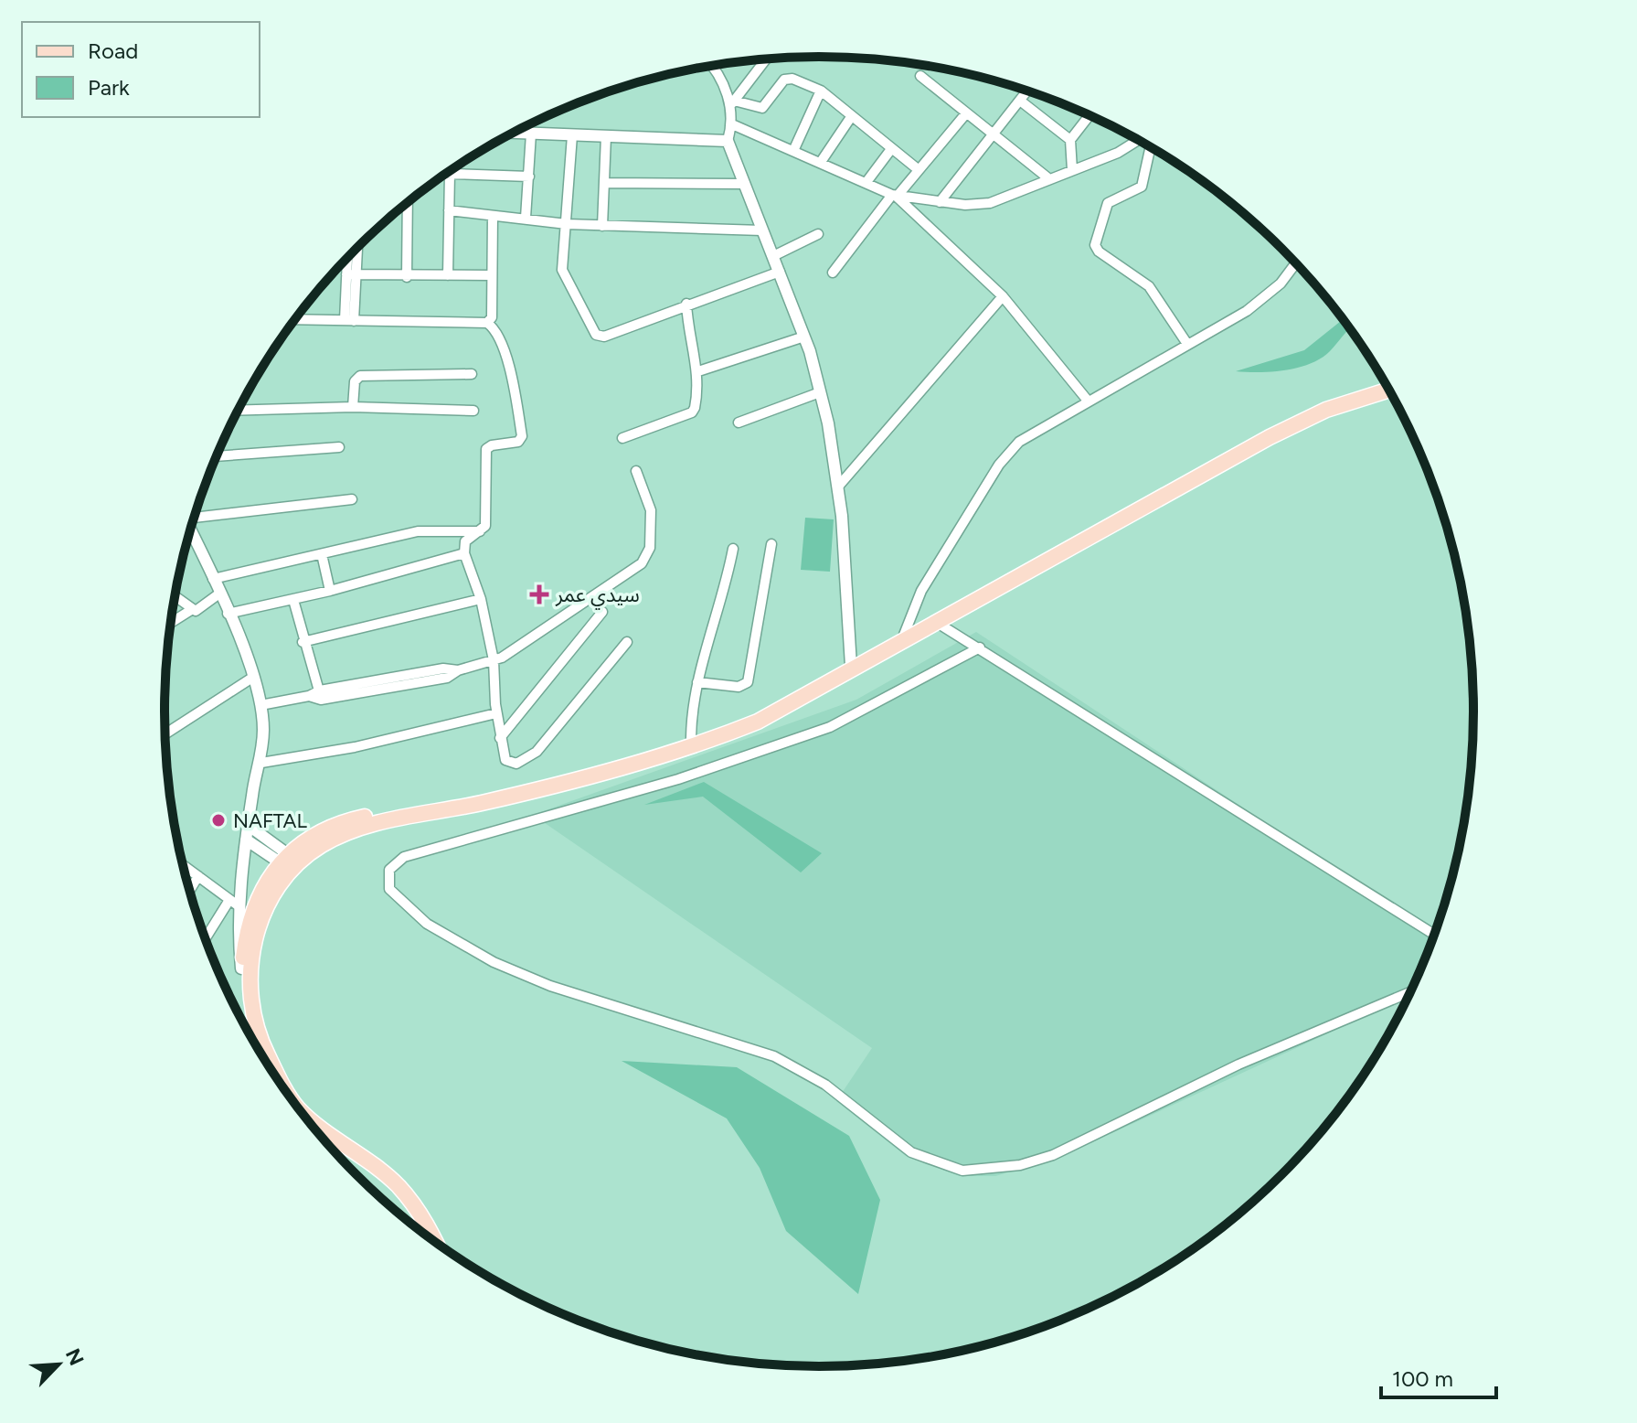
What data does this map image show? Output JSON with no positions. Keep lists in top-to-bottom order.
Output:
{
  "places": {
    "health": ["سيدي عمر"],
    "other": ["NAFTAL"]
  },
  "legend": ["Road", "Park"],
  "scale_bar": "100 m",
  "north": "top right"
}
